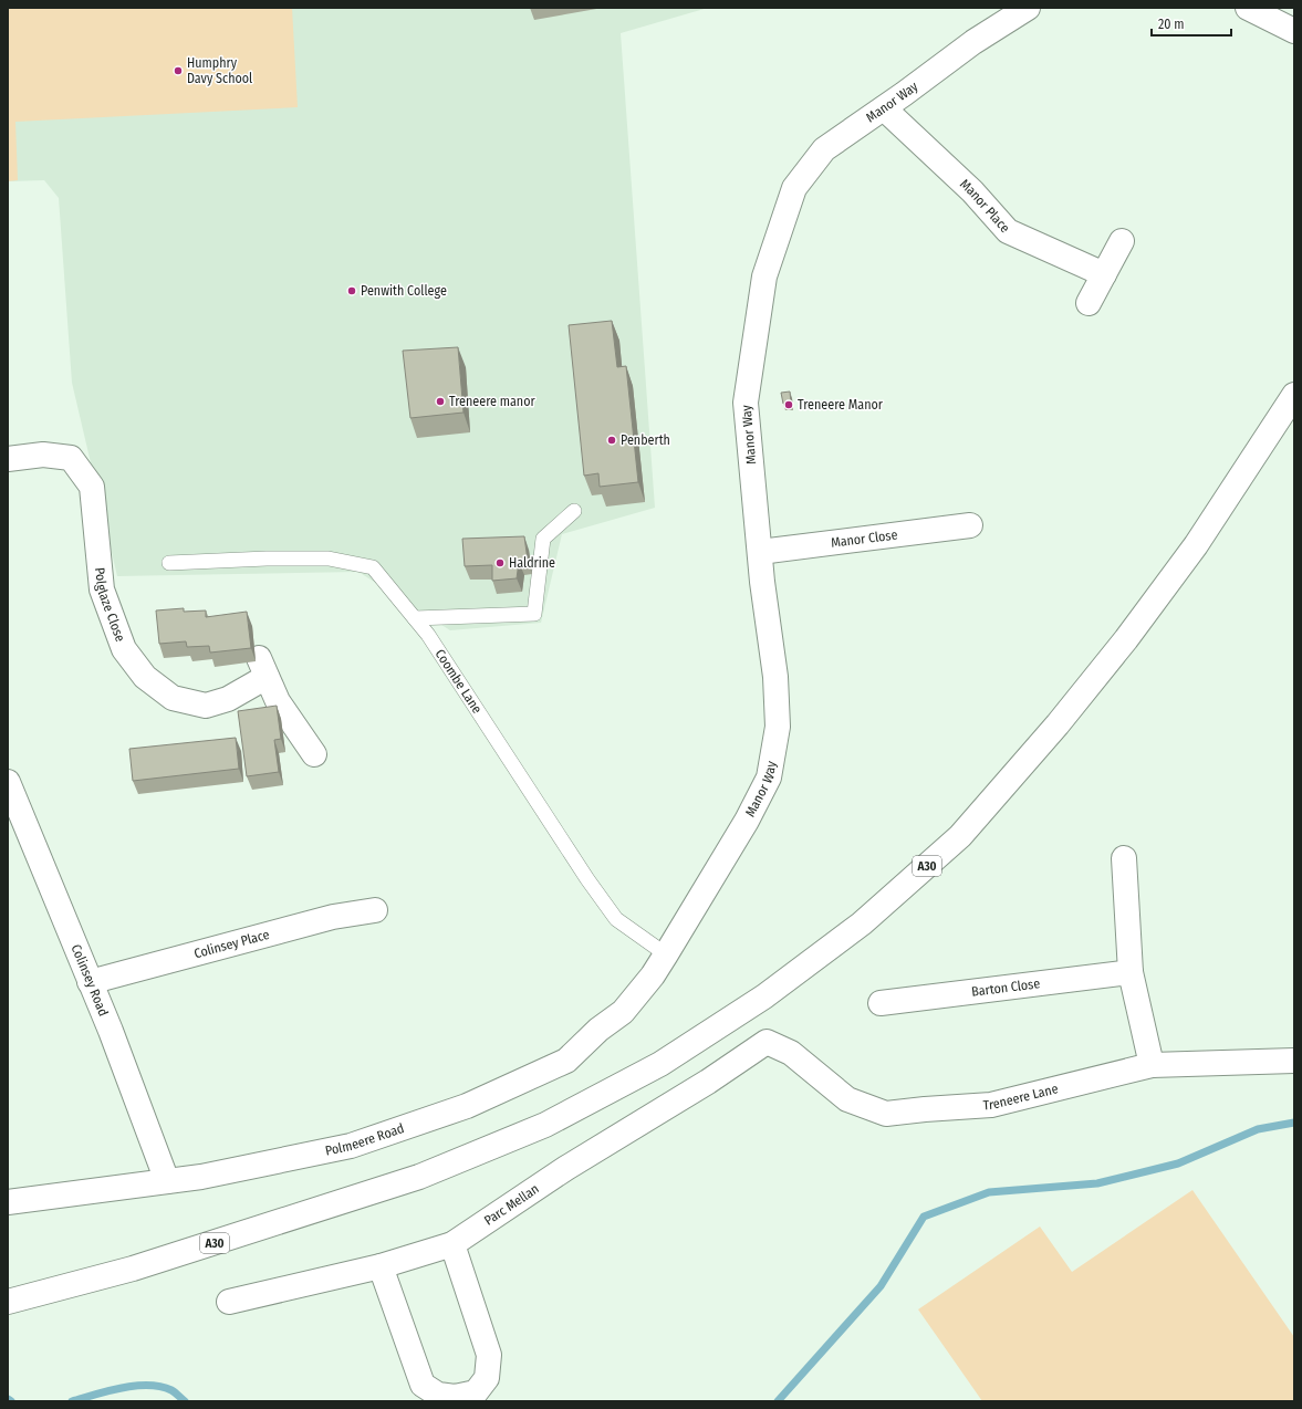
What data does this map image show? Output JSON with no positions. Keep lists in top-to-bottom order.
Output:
{
  "streets": {
    "main road": [
      "Manor Way",
      "Manor Place",
      "Manor Close",
      "Polglaze Close",
      "A30",
      "Colinsey Place",
      "Colinsey Road",
      "Barton Close",
      "Treneere Lane",
      "Polmeere Road",
      "Parc Mellan"
    ],
    "lane": ["Coombe Lane"]
  },
  "crossings": [
    ["Manor Way", "Manor Place"],
    ["Manor Way", "Manor Close"],
    ["Manor Way", "Coombe Lane"],
    ["Manor Way", "Polmeere Road"],
    ["Coombe Lane", "Polmeere Road"],
    ["Colinsey Place", "Colinsey Road"],
    ["Colinsey Road", "Polmeere Road"],
    ["Treneere Lane", "Parc Mellan"]
  ],
  "places": [
    "Humphry Davy School",
    "Penwith College",
    "Treneere manor",
    "Treneere Manor",
    "Penberth",
    "Haldrine"
  ],
  "scale_bar": "20 m"
}
